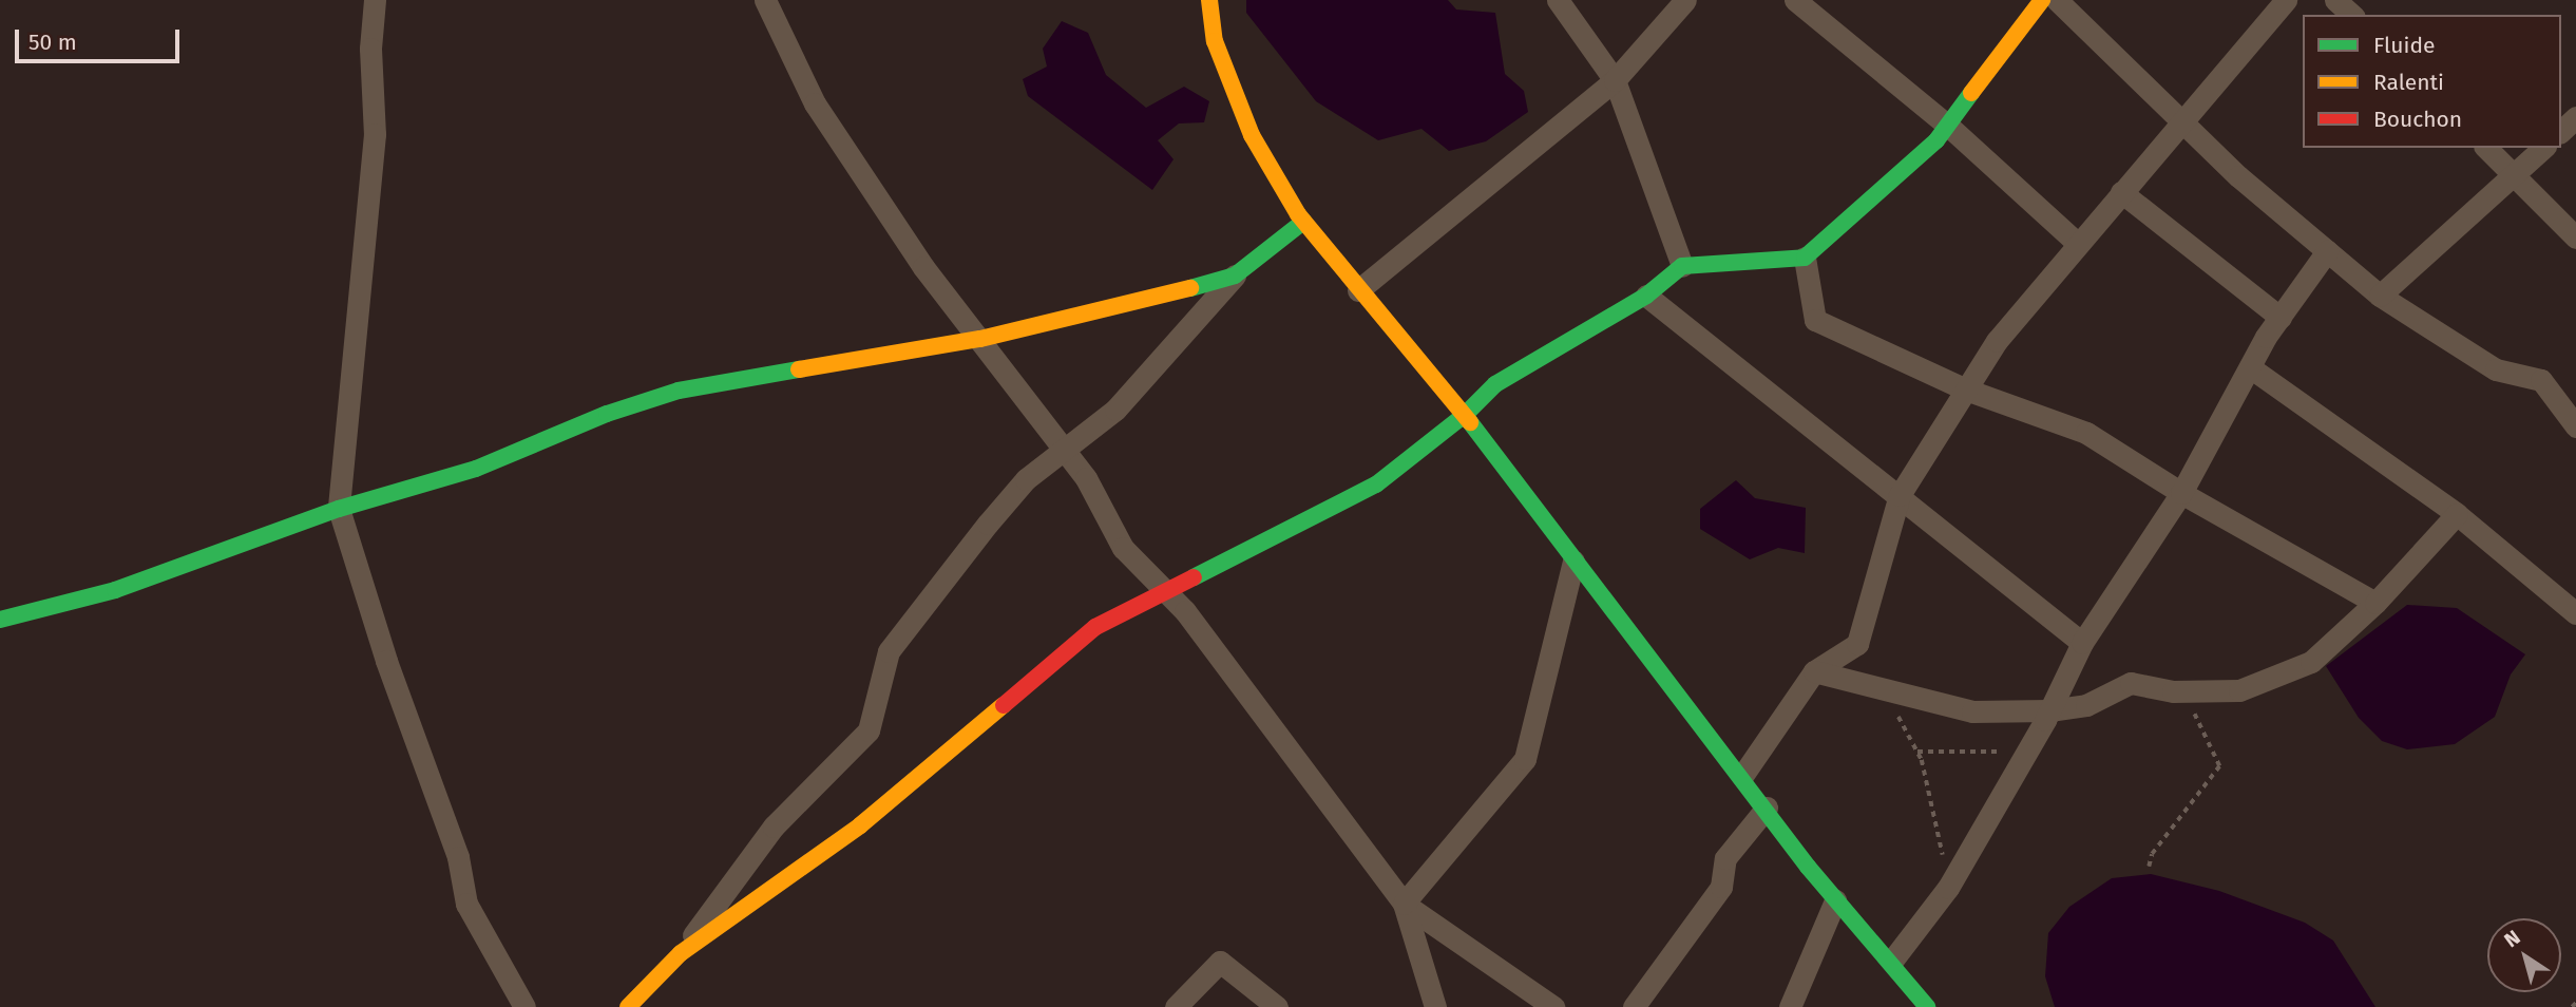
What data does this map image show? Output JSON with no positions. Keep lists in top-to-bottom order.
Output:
{
  "legend": ["Fluide", "Ralenti", "Bouchon"],
  "scale_bar": "50 m",
  "north": "top left"
}
